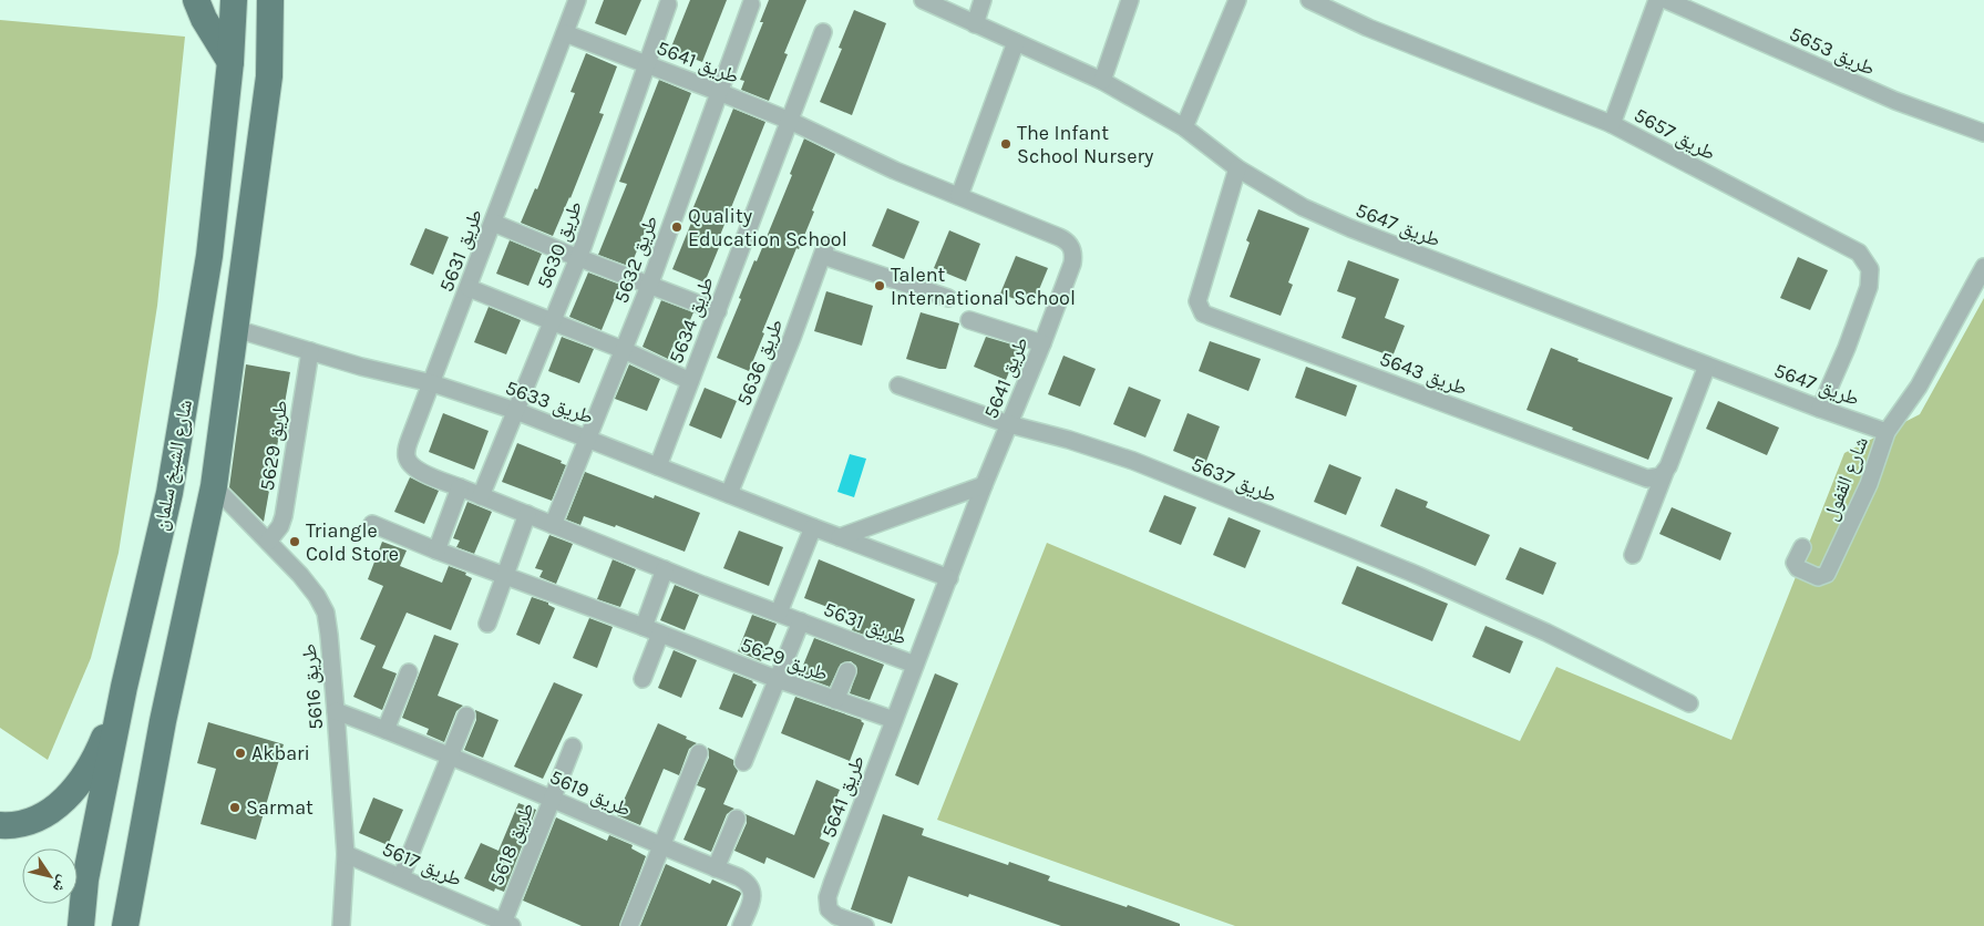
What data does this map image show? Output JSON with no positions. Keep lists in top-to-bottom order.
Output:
{
  "streets": {
    "main road": ["شارع الشيخ سلمان"],
    "street": [
      "طريق 5653",
      "طريق 5641",
      "طريق 5657",
      "طريق 5647",
      "طريق 5630",
      "طريق 5631",
      "طريق 5632",
      "طريق 5634",
      "طريق 5636",
      "طريق 5643",
      "طريق 5633",
      "طريق 5629",
      "شارع القفول",
      "طريق 5637",
      "طريق 5616",
      "طريق 5619",
      "طريق 5618",
      "طريق 5617"
    ]
  },
  "crossings": [
    ["طريق 5641", "طريق 5630"],
    ["طريق 5641", "طريق 5631"],
    ["طريق 5641", "طريق 5632"],
    ["طريق 5641", "طريق 5634"],
    ["طريق 5641", "طريق 5633"],
    ["طريق 5641", "طريق 5629"],
    ["طريق 5641", "طريق 5637"],
    ["طريق 5657", "طريق 5647"],
    ["طريق 5647", "طريق 5643"],
    ["طريق 5647", "شارع القفول"],
    ["طريق 5630", "طريق 5631"],
    ["طريق 5630", "طريق 5633"],
    ["طريق 5631", "طريق 5632"],
    ["طريق 5631", "طريق 5633"],
    ["طريق 5631", "طريق 5629"],
    ["طريق 5632", "طريق 5633"],
    ["طريق 5634", "طريق 5633"],
    ["طريق 5636", "طريق 5633"],
    ["طريق 5633", "طريق 5629"],
    ["طريق 5633", "شارع الشيخ سلمان"],
    ["طريق 5629", "طريق 5616"],
    ["شارع الشيخ سلمان", "طريق 5616"],
    ["طريق 5616", "طريق 5619"],
    ["طريق 5616", "طريق 5617"],
    ["طريق 5619", "طريق 5618"],
    ["طريق 5618", "طريق 5617"]
  ],
  "places": [
    "The Infant School Nursery",
    "Quality Education School",
    "Talent International School",
    "Triangle Cold Store",
    "Akbari",
    "Sarmat"
  ],
  "north": "bottom right"
}
